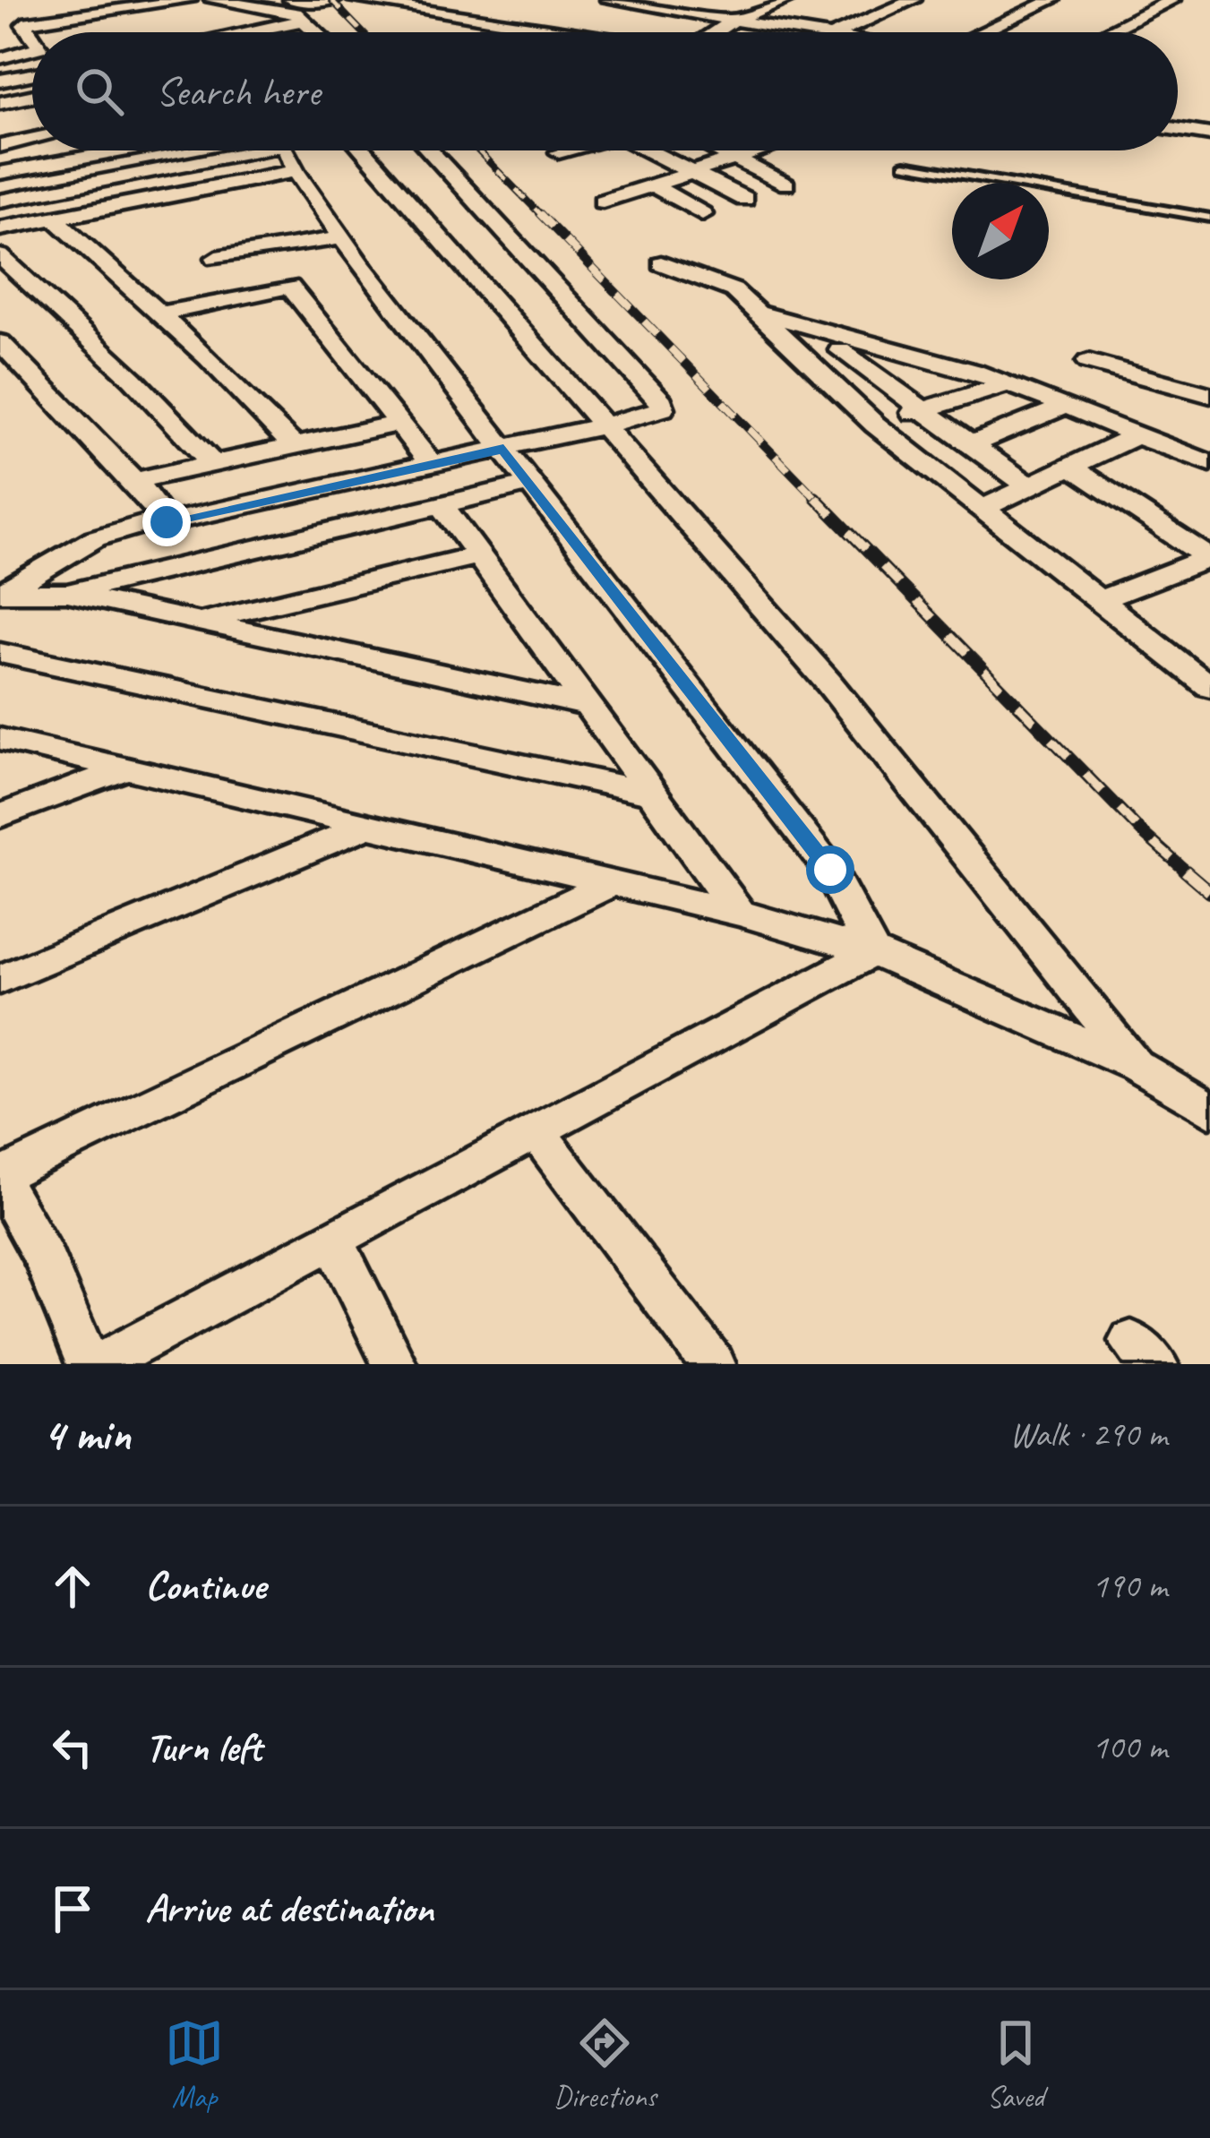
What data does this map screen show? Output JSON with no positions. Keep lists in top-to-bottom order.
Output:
{
  "north": "top right",
  "page": {
    "search": "Search here",
    "heading": ["4 min", "Walk · 290 m"],
    "list": [
      ["Continue", "190 m"],
      ["Turn left", "100 m"],
      "Arrive at destination"
    ],
    "nav": ["Map", "Directions", "Saved"]
  }
}
